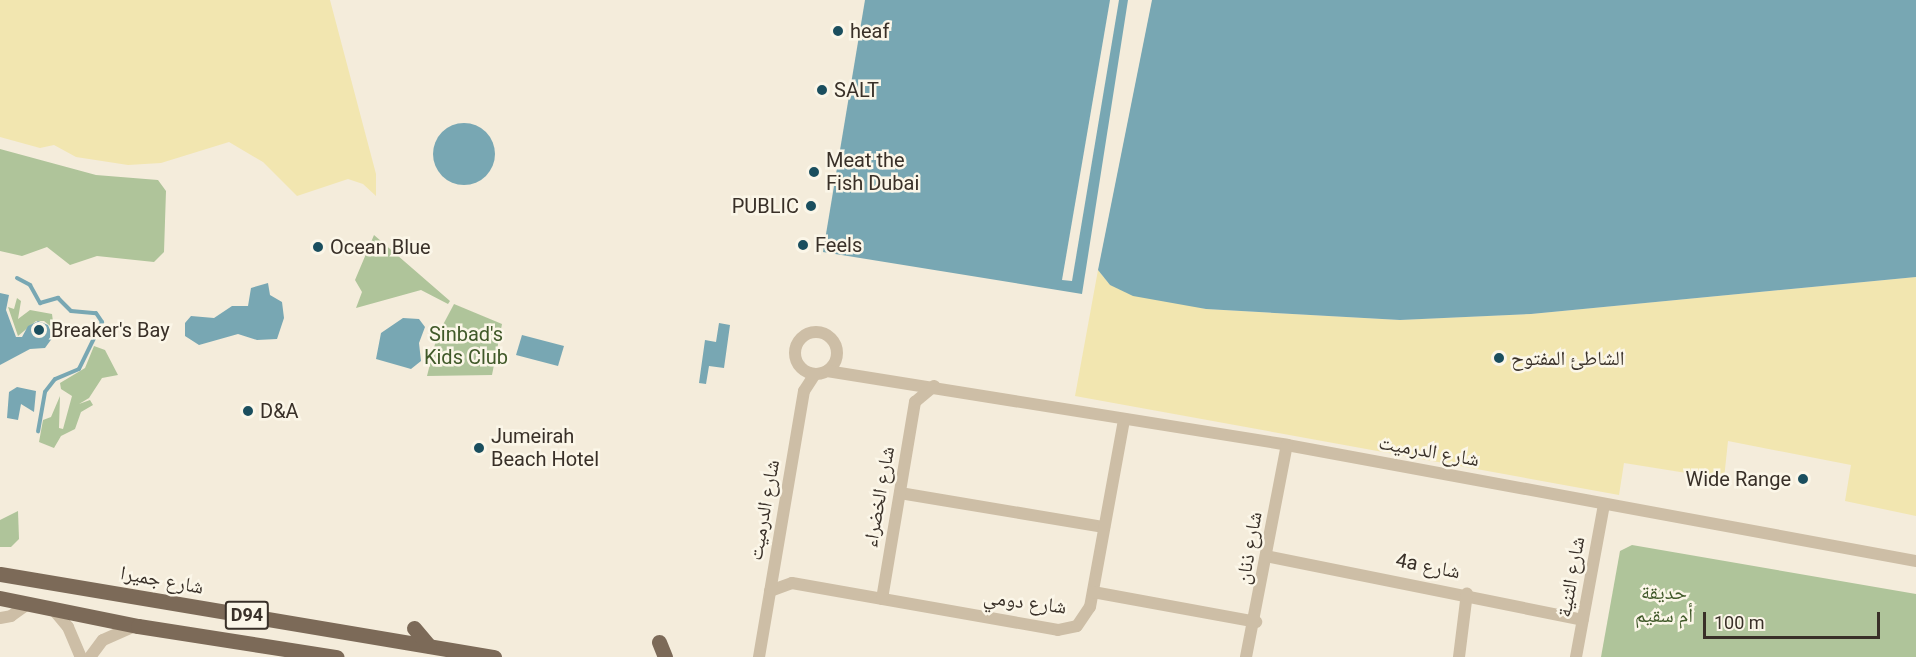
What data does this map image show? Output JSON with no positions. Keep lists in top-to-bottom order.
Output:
{
  "streets": {
    "main road": ["شارع جميرا", "D94"],
    "street": [
      "شارع الدرميت",
      "شارع الخضراء",
      "شارع ذنان",
      "4a شارع",
      "شارع الثنية",
      "شارع دومي"
    ]
  },
  "crossings": [
    ["شارع الدرميت", "شارع ذنان"],
    ["شارع الدرميت", "شارع الثنية"],
    ["شارع الدرميت", "شارع دومي"],
    ["شارع الخضراء", "شارع دومي"],
    ["شارع ذنان", "4a شارع"],
    ["4a شارع", "شارع الثنية"]
  ],
  "parks": ["Sinbad's Kids Club", "حديقة أم سقيم"],
  "places": [
    "heaf",
    "SALT",
    "Meat the Fish Dubai",
    "PUBLIC",
    "Feels",
    "Ocean Blue",
    "Breaker's Bay",
    "الشاطئ المفتوح",
    "D&A",
    "Jumeirah Beach Hotel",
    "Wide Range"
  ],
  "scale_bar": "100 m"
}
